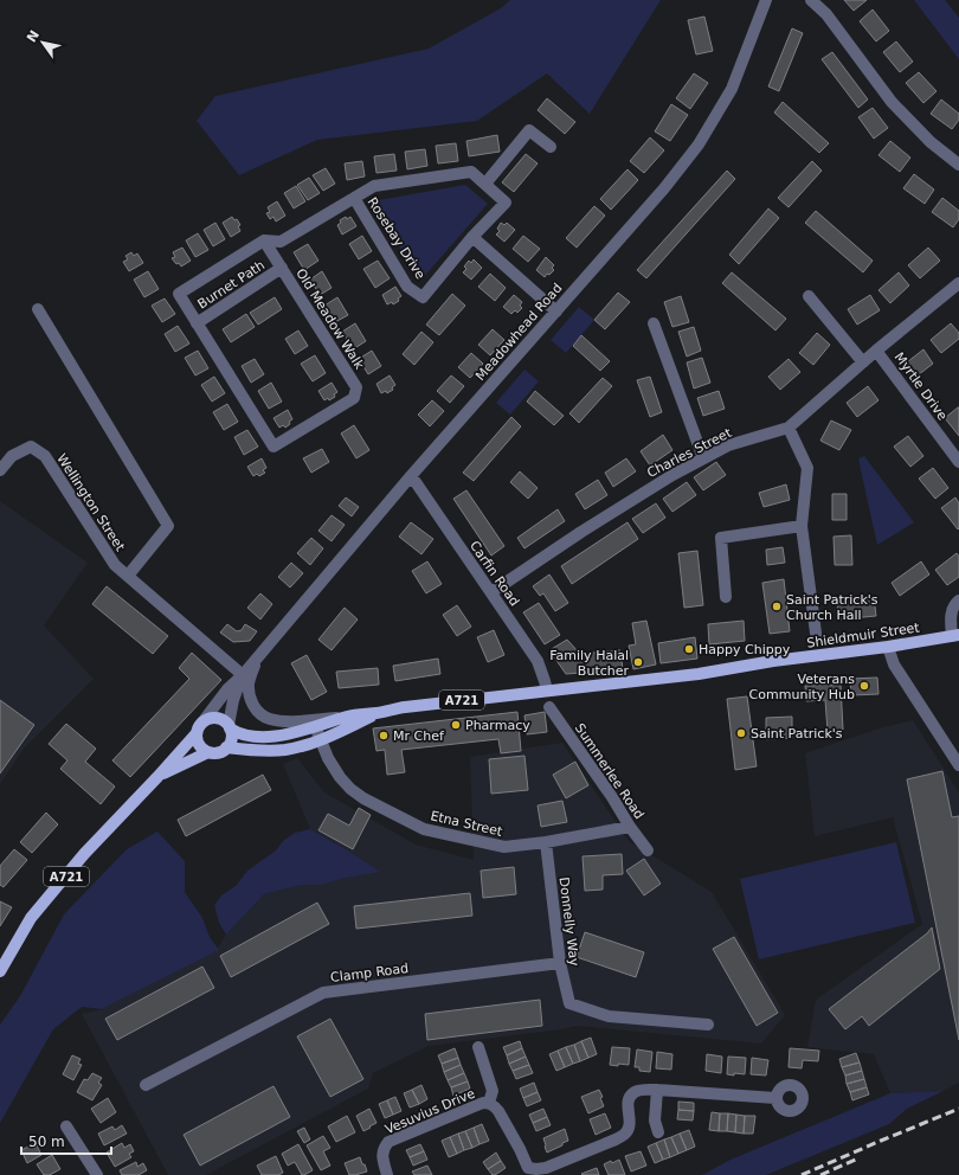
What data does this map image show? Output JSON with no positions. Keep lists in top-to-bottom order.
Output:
{
  "streets": {
    "main road": ["Shieldmuir Street", "A721"],
    "street": [
      "Rosebay Drive",
      "Burnet Path",
      "Old Meadow Walk",
      "Meadowhead Road",
      "Myrtle Drive",
      "Charles Street",
      "Wellington Street",
      "Carfin Road",
      "Summerlee Road",
      "Etna Street",
      "Donnelly Way",
      "Clamp Road",
      "Vesuvius Drive"
    ]
  },
  "crossings": [
    ["Rosebay Drive", "Old Meadow Walk"],
    ["Burnet Path", "Old Meadow Walk"],
    ["Meadowhead Road", "Wellington Street"],
    ["Meadowhead Road", "Carfin Road"],
    ["Meadowhead Road", "Shieldmuir Street"],
    ["Meadowhead Road", "A721"],
    ["Myrtle Drive", "Charles Street"],
    ["Charles Street", "Carfin Road"],
    ["Carfin Road", "Shieldmuir Street"],
    ["Shieldmuir Street", "A721"],
    ["Shieldmuir Street", "Etna Street"],
    ["Summerlee Road", "Etna Street"],
    ["Etna Street", "Donnelly Way"],
    ["Donnelly Way", "Clamp Road"]
  ],
  "places": [
    "Saint Patrick's Church Hall",
    "Happy Chippy",
    "Family Halal Butcher",
    "Veterans Community Hub",
    "Pharmacy",
    "Saint Patrick's",
    "Mr Chef"
  ],
  "scale_bar": "50 m",
  "north": "top left"
}
